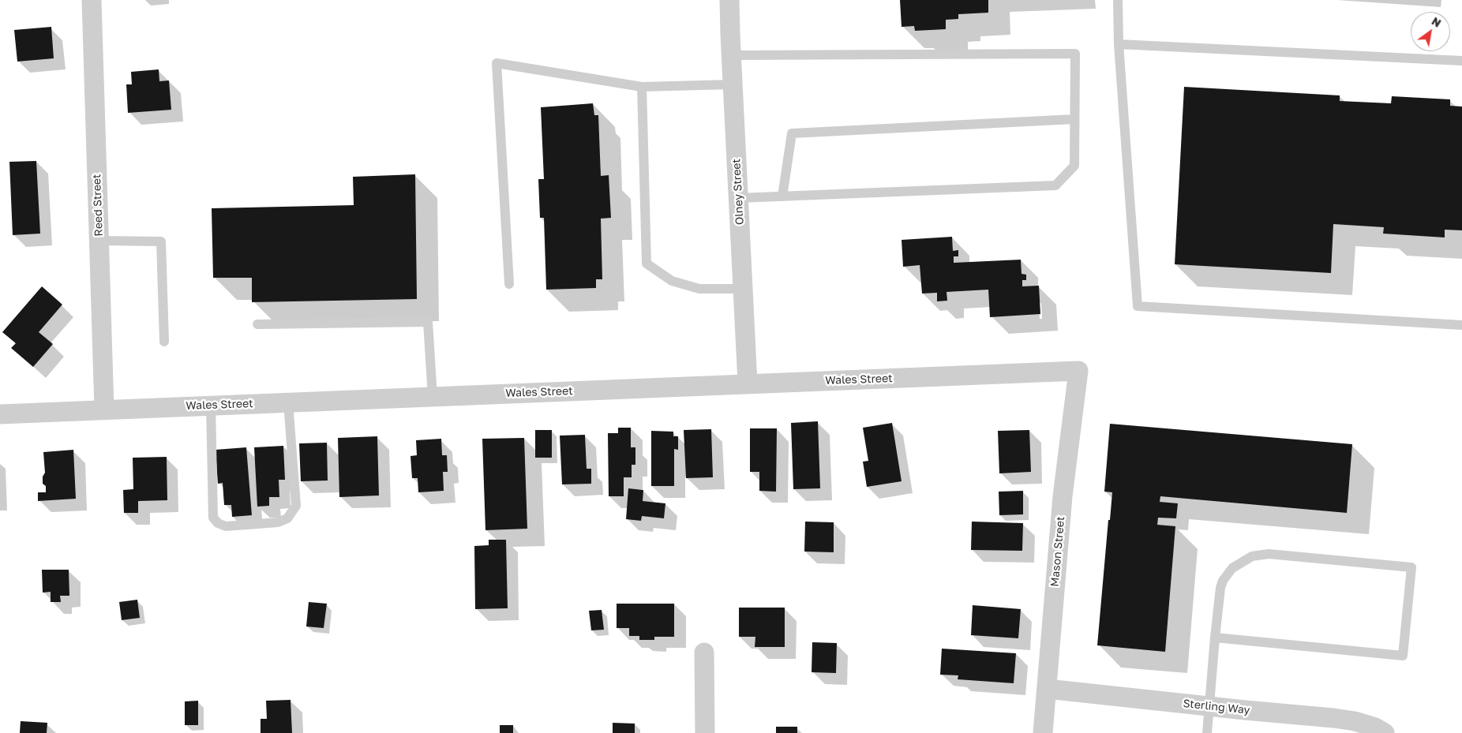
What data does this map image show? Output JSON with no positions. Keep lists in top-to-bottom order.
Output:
{
  "streets": {
    "street": [
      "Olney Street",
      "Reed Street",
      "Wales Street",
      "Mason Street",
      "Sterling Way"
    ]
  },
  "crossings": [
    ["Olney Street", "Wales Street"],
    ["Reed Street", "Wales Street"],
    ["Wales Street", "Mason Street"],
    ["Mason Street", "Sterling Way"]
  ],
  "north": "top right"
}
